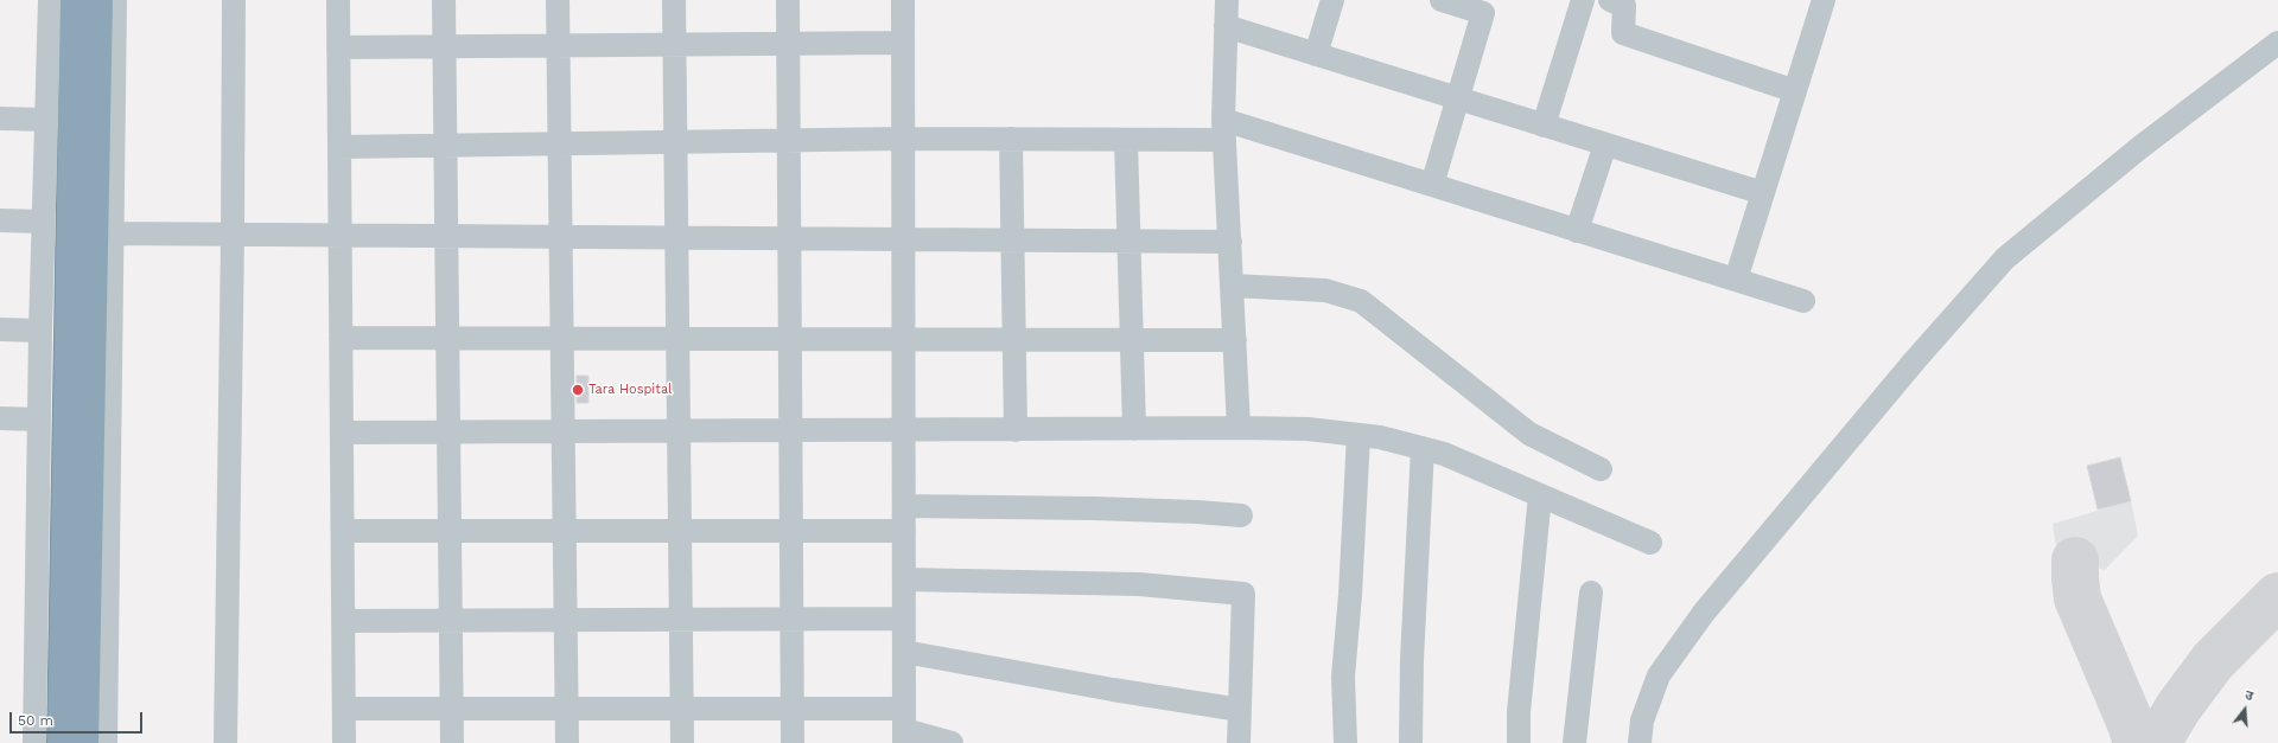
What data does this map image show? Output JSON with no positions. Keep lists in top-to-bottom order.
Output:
{
  "places": ["Tara Hospital"],
  "scale_bar": "50 m",
  "north": "top"
}
